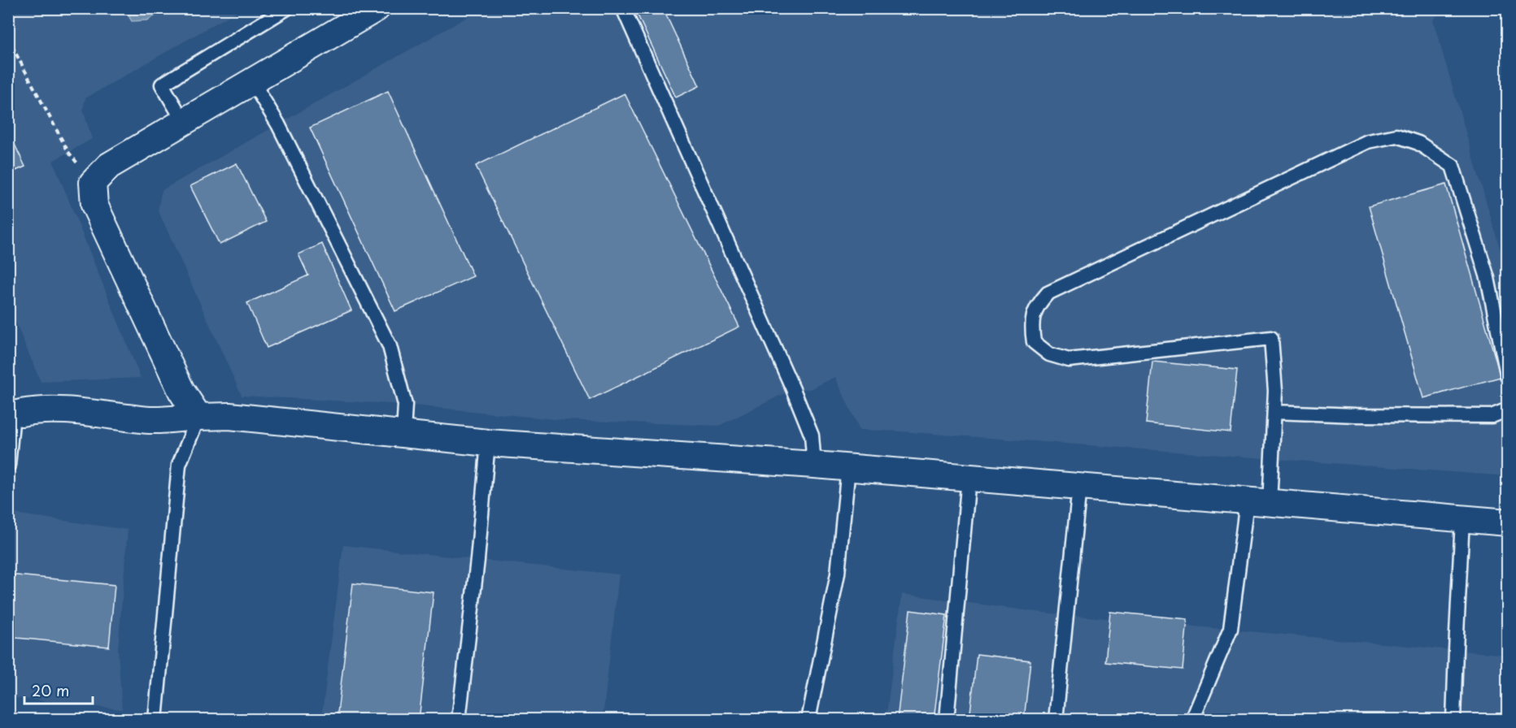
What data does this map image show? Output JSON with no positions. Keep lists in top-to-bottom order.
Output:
{
  "scale_bar": "20 m"
}
